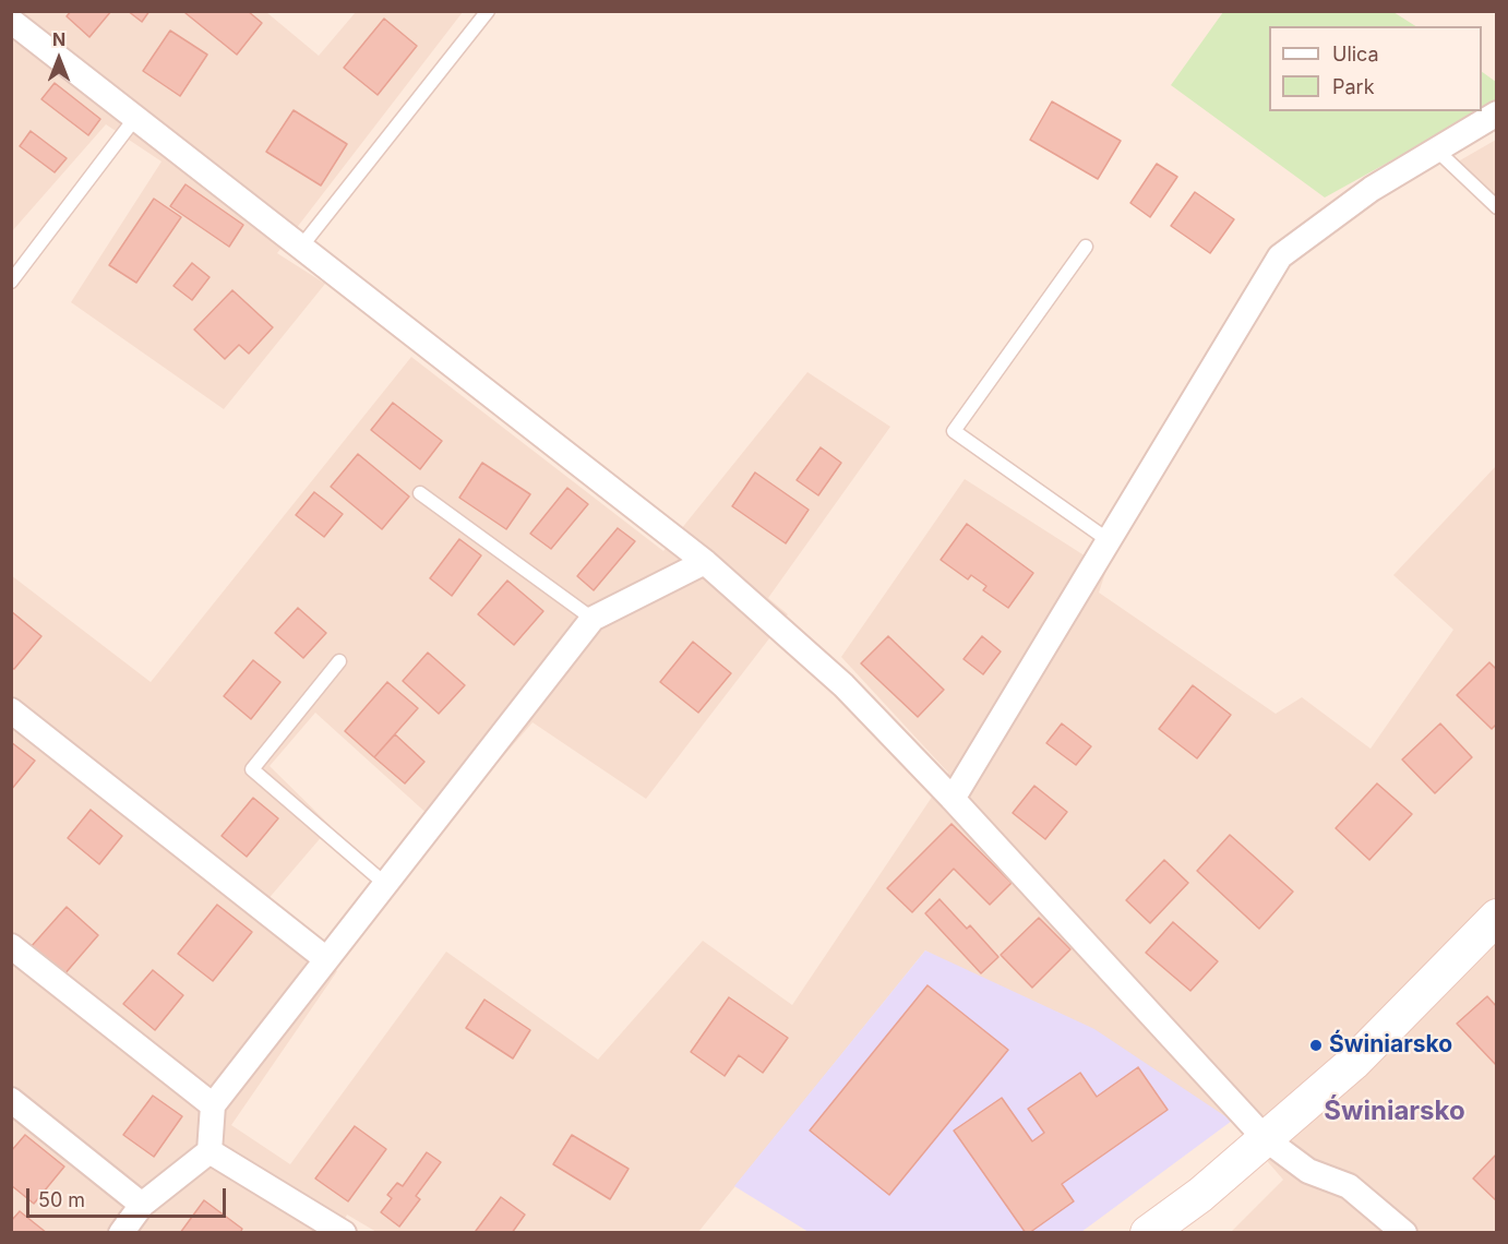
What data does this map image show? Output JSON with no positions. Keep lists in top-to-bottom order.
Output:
{
  "districts": ["Świniarsko"],
  "places": ["Świniarsko"],
  "legend": ["Ulica", "Park"],
  "scale_bar": "50 m",
  "north": "top"
}
